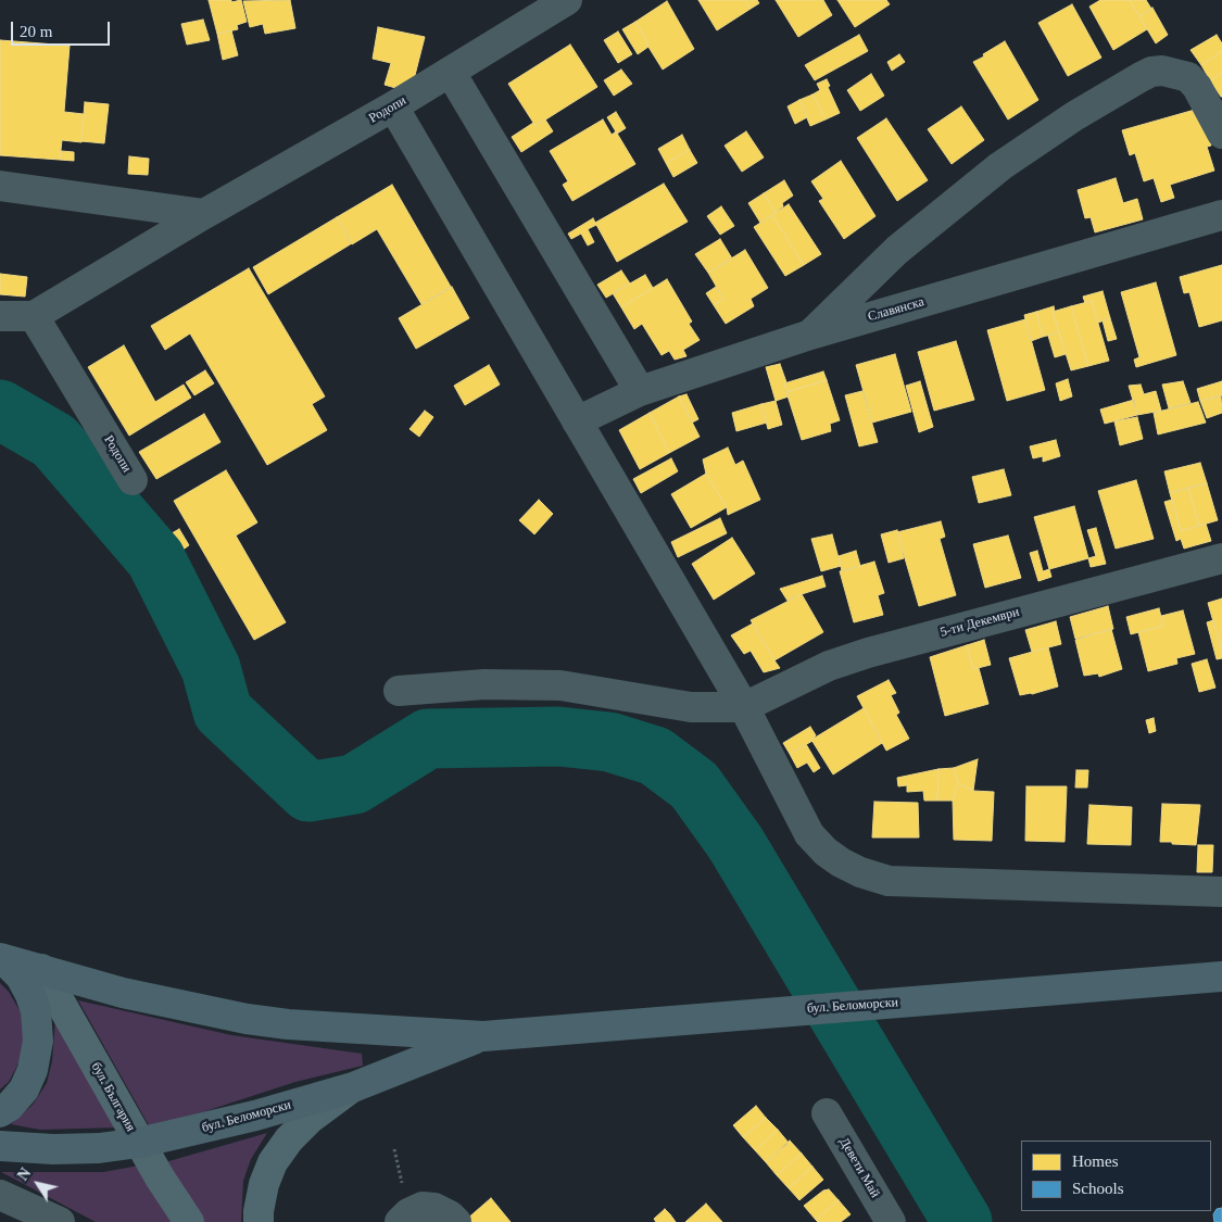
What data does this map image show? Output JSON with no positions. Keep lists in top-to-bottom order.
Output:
{
  "streets": {
    "main road": ["бул. Беломорски", "бул. България"],
    "street": [
      "Родопи",
      "Славянска",
      "5-ти Декември",
      "Девети Май"
    ]
  },
  "crossings": [
    ["бул. Беломорски", "бул. България"]
  ],
  "legend": ["Homes", "Schools"],
  "scale_bar": "20 m",
  "north": "top left"
}
